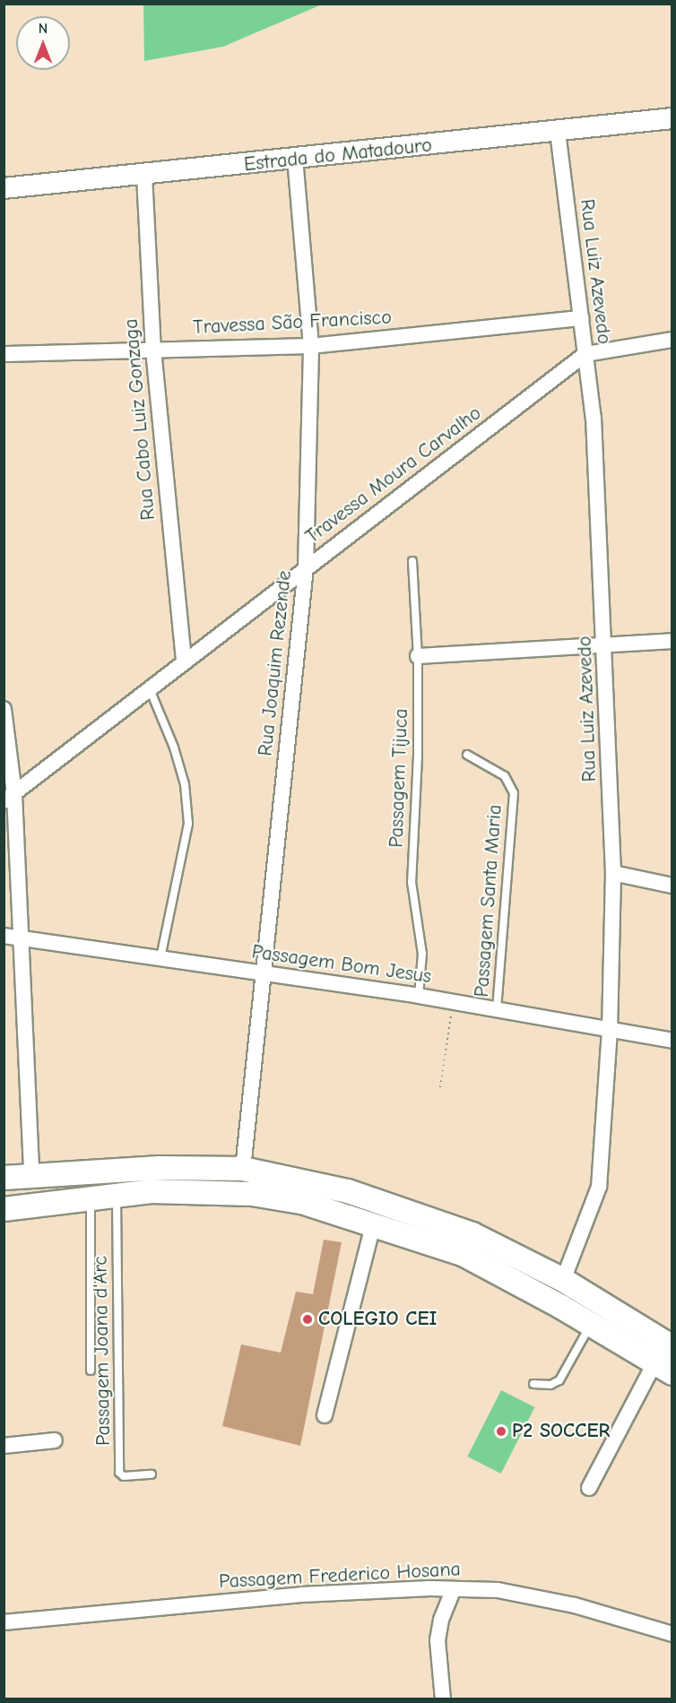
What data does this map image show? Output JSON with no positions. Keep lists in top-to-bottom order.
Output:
{
  "streets": {
    "main road": ["Estrada do Matadouro"],
    "street": [
      "Rua Luiz Azevedo",
      "Travessa São Francisco",
      "Rua Cabo Luiz Gonzaga",
      "Travessa Moura Carvalho",
      "Rua Joaquim Rezende",
      "Passagem Bom Jesus",
      "Passagem Frederico Hosana"
    ],
    "lane": ["Passagem Tijuca", "Passagem Santa Maria", "Passagem Joana d'Arc"]
  },
  "crossings": [
    ["Estrada do Matadouro", "Rua Luiz Azevedo"],
    ["Estrada do Matadouro", "Rua Cabo Luiz Gonzaga"],
    ["Estrada do Matadouro", "Rua Joaquim Rezende"],
    ["Rua Luiz Azevedo", "Travessa São Francisco"],
    ["Rua Luiz Azevedo", "Travessa Moura Carvalho"],
    ["Rua Luiz Azevedo", "Passagem Bom Jesus"],
    ["Travessa São Francisco", "Rua Cabo Luiz Gonzaga"],
    ["Travessa São Francisco", "Rua Joaquim Rezende"],
    ["Rua Cabo Luiz Gonzaga", "Travessa Moura Carvalho"],
    ["Travessa Moura Carvalho", "Rua Joaquim Rezende"],
    ["Rua Joaquim Rezende", "Passagem Bom Jesus"],
    ["Passagem Tijuca", "Passagem Bom Jesus"],
    ["Passagem Santa Maria", "Passagem Bom Jesus"]
  ],
  "places": ["COLEGIO CEI", "P2 SOCCER"],
  "north": "top"
}
